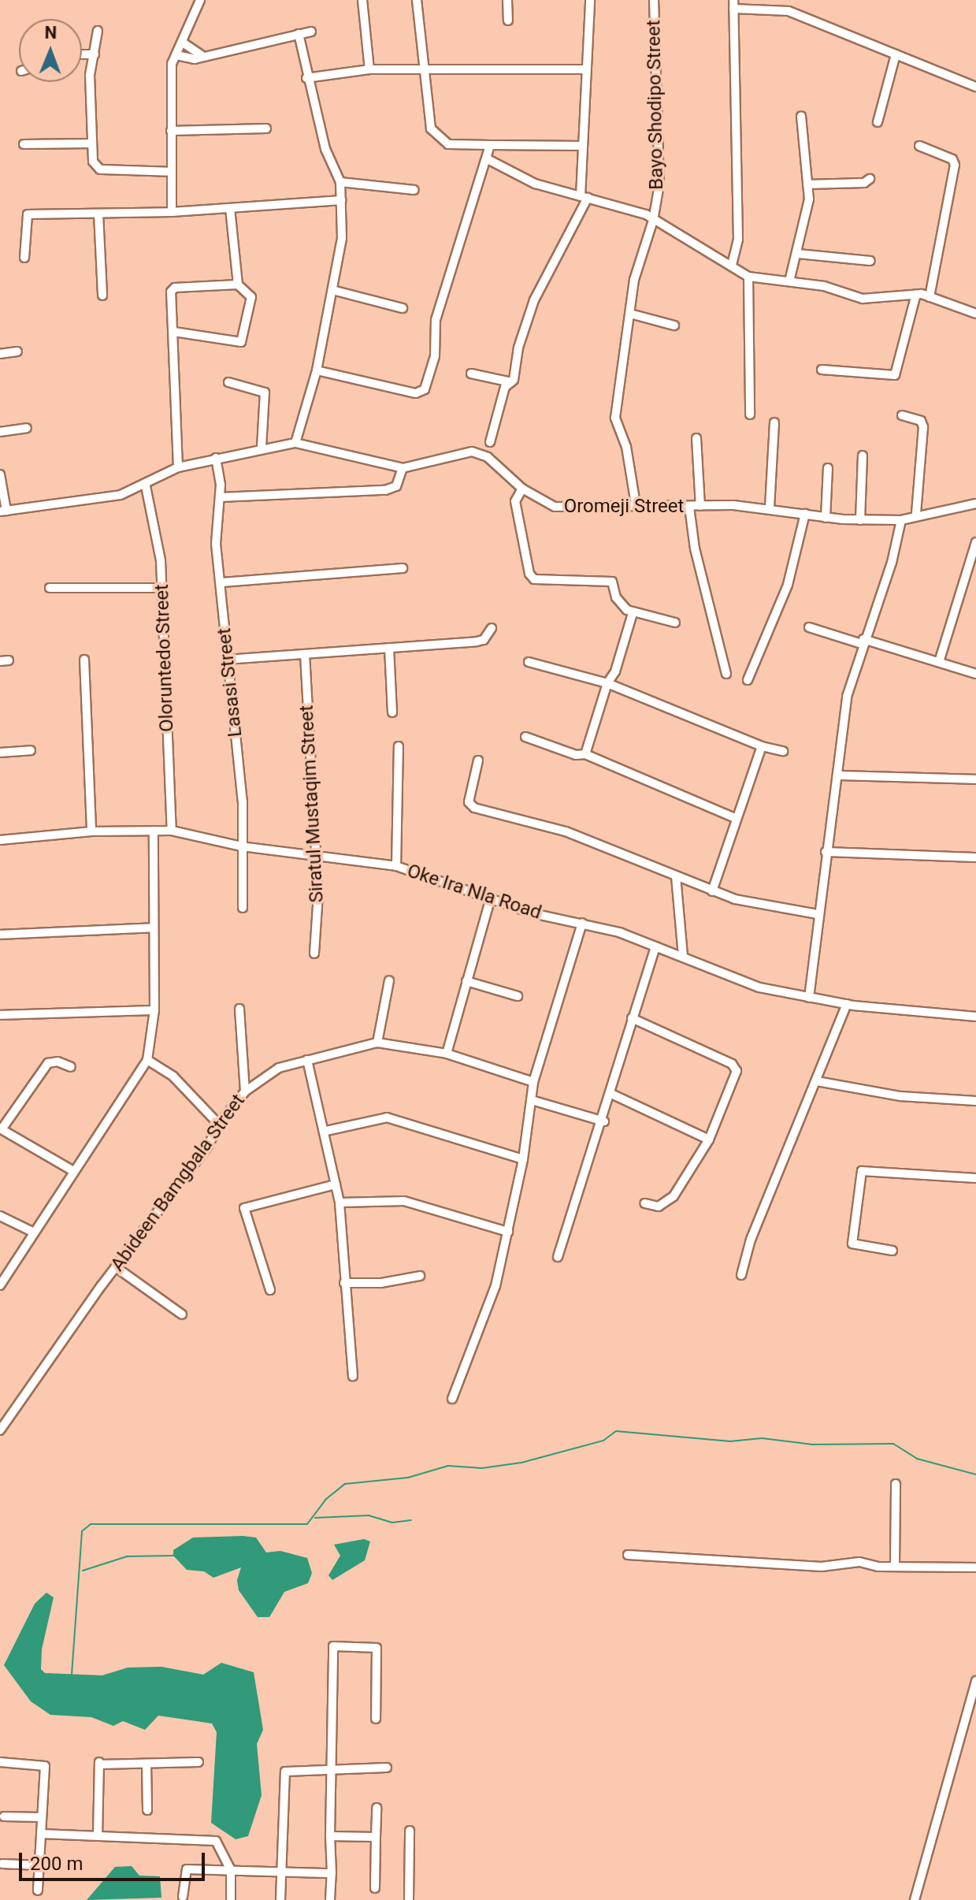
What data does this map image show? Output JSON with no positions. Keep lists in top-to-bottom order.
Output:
{
  "streets": {
    "street": [
      "Bayo Shodipo Street",
      "Oromeji Street",
      "Oloruntedo Street",
      "Lasasi Street",
      "Siratul Mustaqim Street",
      "Oke Ira Nla Road",
      "Abideen Bamgbala Street"
    ]
  },
  "crossings": [
    ["Bayo Shodipo Street", "Oromeji Street"],
    ["Oromeji Street", "Oloruntedo Street"],
    ["Oromeji Street", "Lasasi Street"],
    ["Oloruntedo Street", "Oke Ira Nla Road"],
    ["Lasasi Street", "Oke Ira Nla Road"],
    ["Siratul Mustaqim Street", "Oke Ira Nla Road"]
  ],
  "scale_bar": "200 m",
  "north": "top"
}
